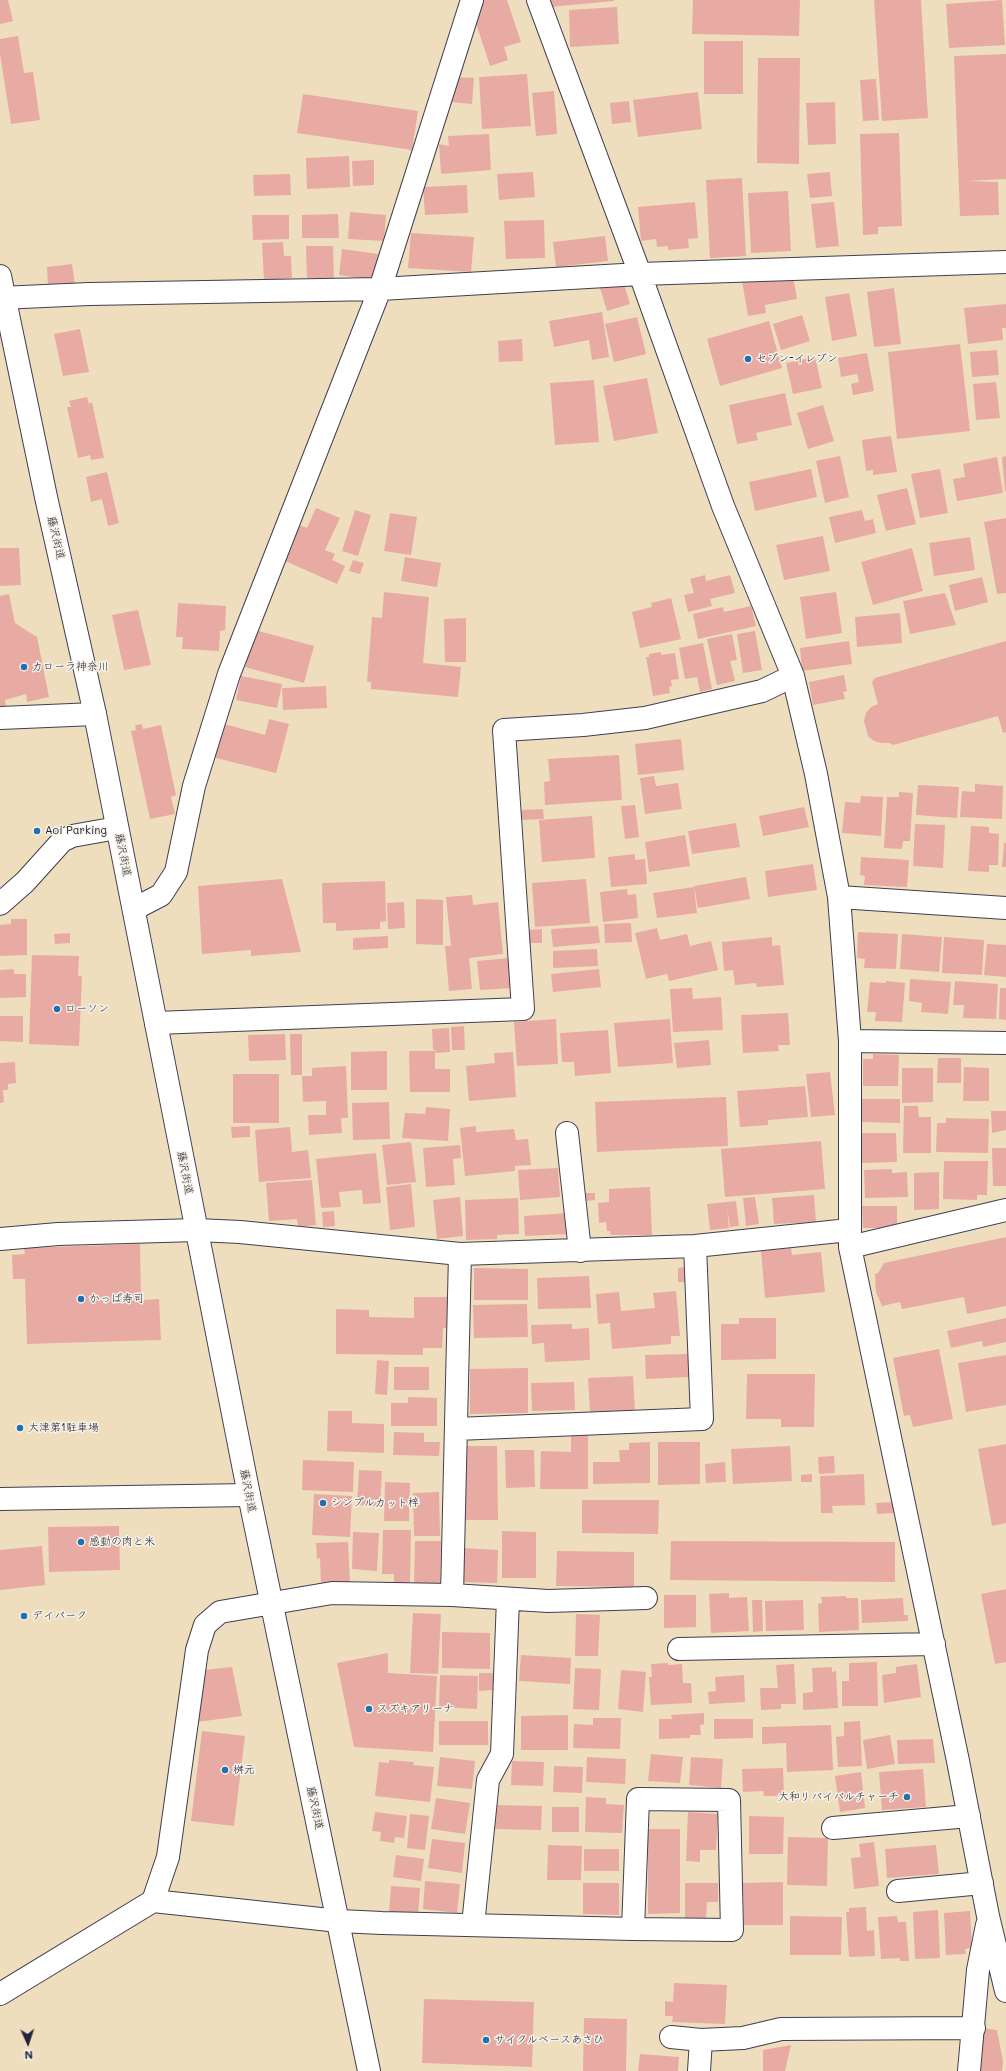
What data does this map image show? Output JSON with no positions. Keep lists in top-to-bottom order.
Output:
{
  "streets": {
    "main road": ["藤沢街道"]
  },
  "places": [
    "セブン-イレブン",
    "カローラ神奈川",
    "Aoi Parking",
    "ローソン",
    "かっぱ寿司",
    "大津第1駐車場",
    "シンプルカット梓",
    "感動の肉と米",
    "デイパーク",
    "スズキアリーナ",
    "桝元",
    "大和リバイバルチャーチ",
    "サイクルベースあさひ"
  ],
  "north": "bottom"
}
